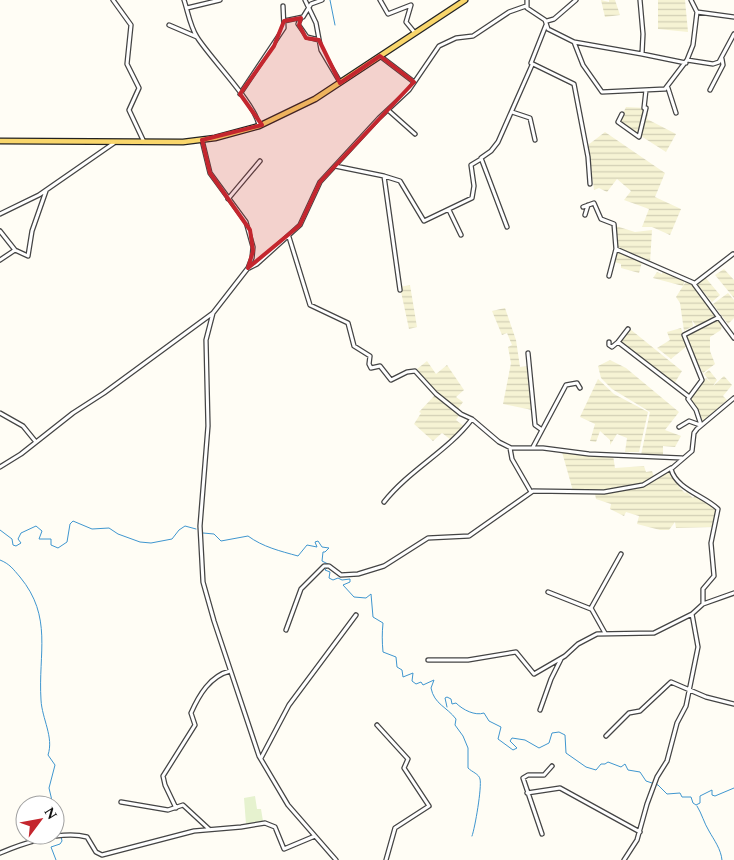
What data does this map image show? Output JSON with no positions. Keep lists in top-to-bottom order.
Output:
{
  "north": "top right"
}
